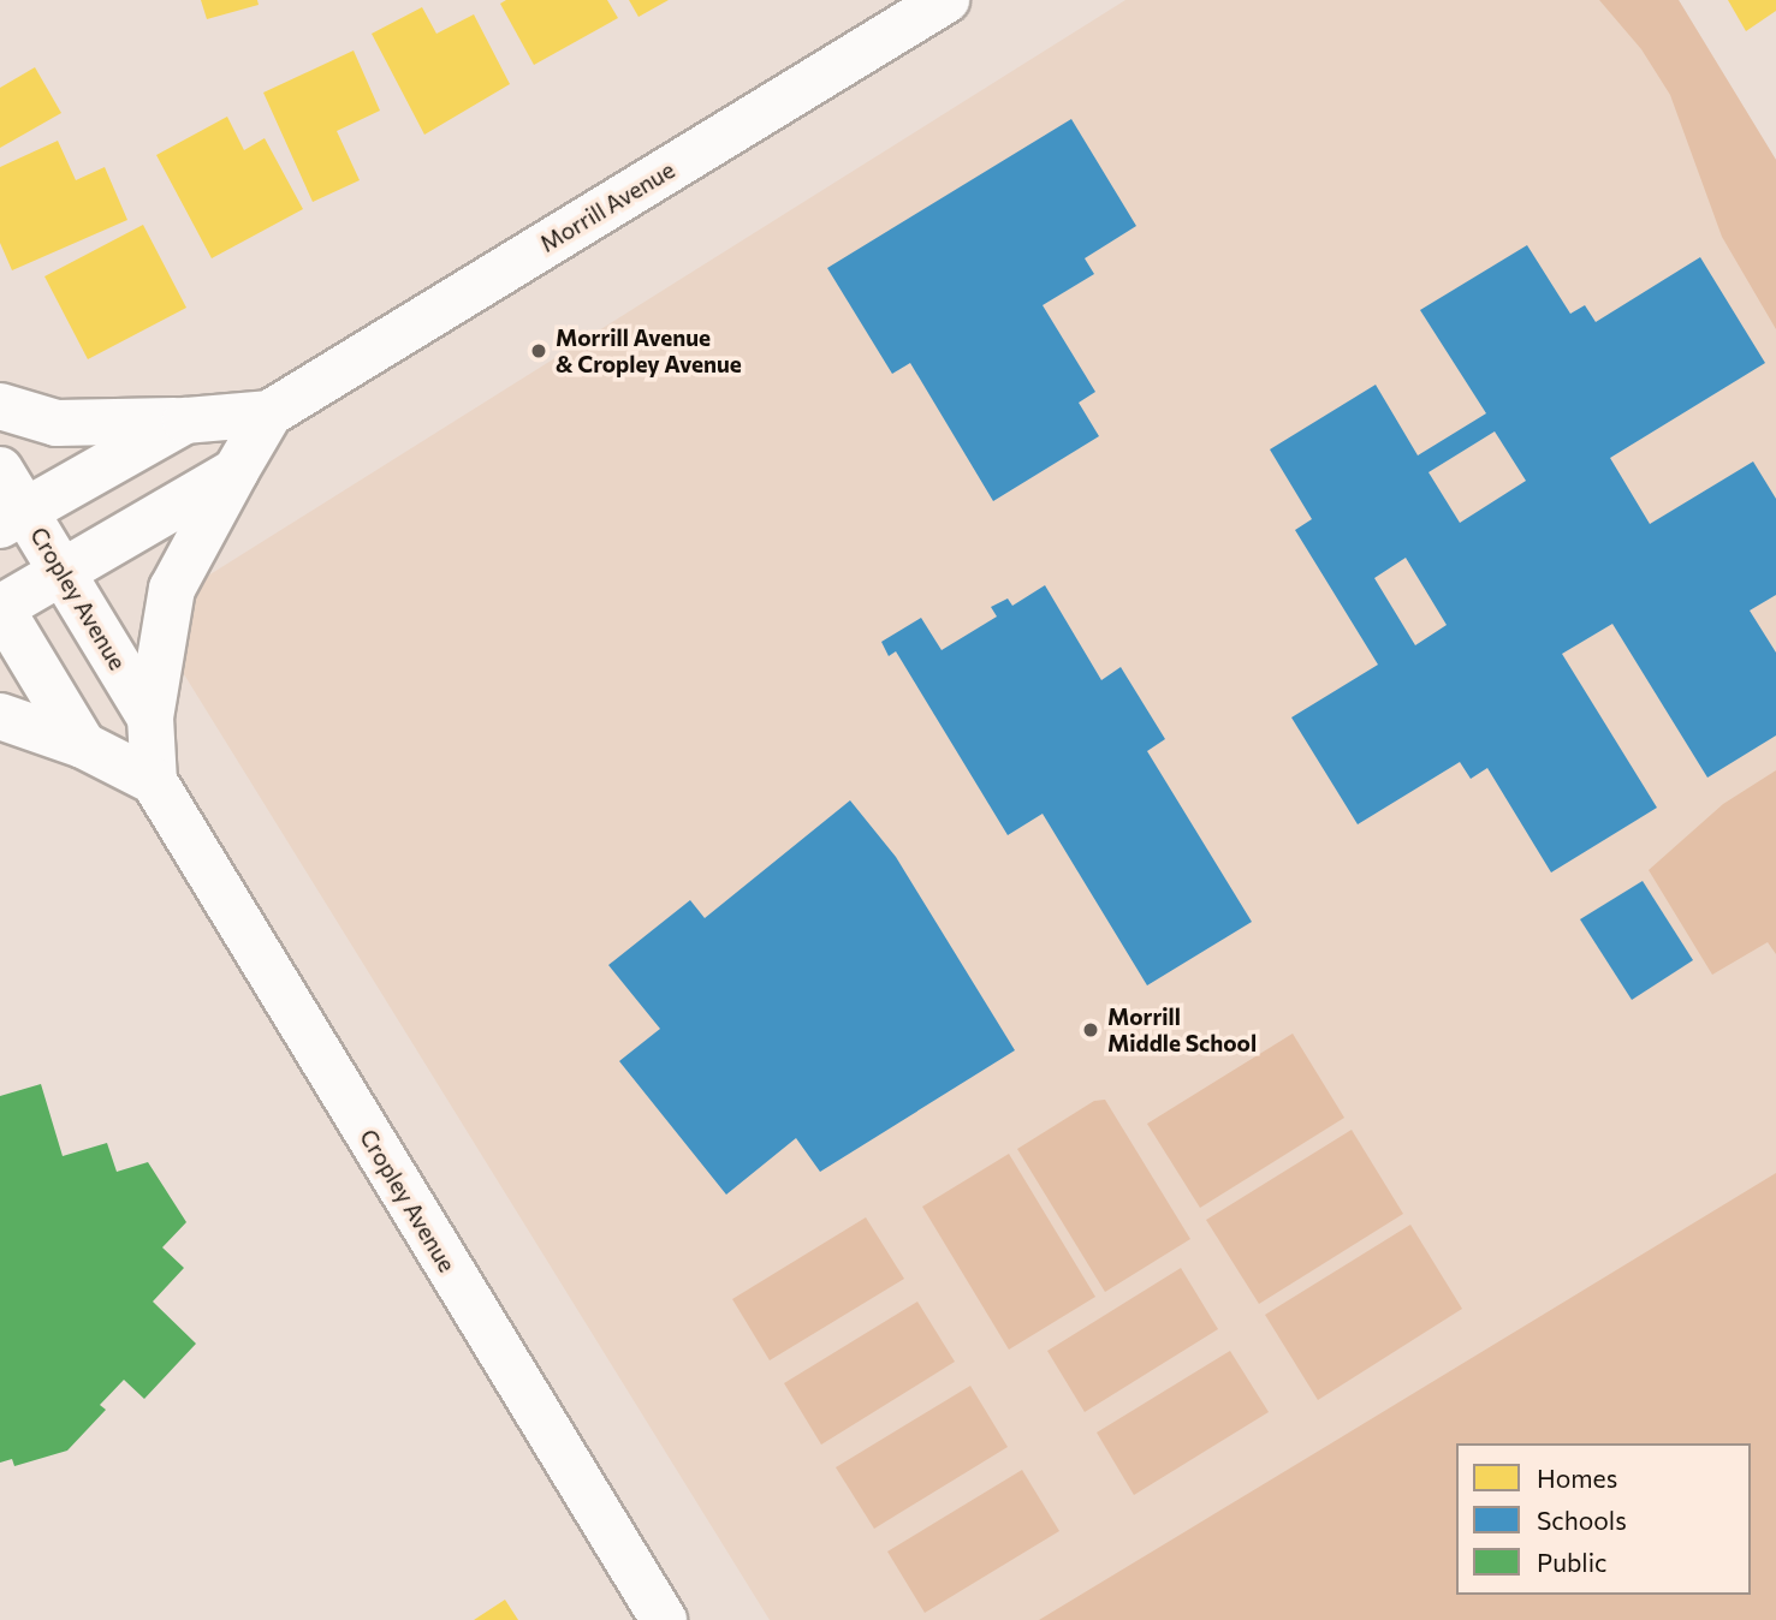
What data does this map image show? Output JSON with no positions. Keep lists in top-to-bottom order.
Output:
{
  "streets": {
    "main road": ["Morrill Avenue", "Cropley Avenue"]
  },
  "crossings": [
    ["Morrill Avenue", "Cropley Avenue"]
  ],
  "places": ["Morrill Avenue & Cropley Avenue", "Morrill Middle School"],
  "legend": ["Homes", "Schools", "Public"]
}
